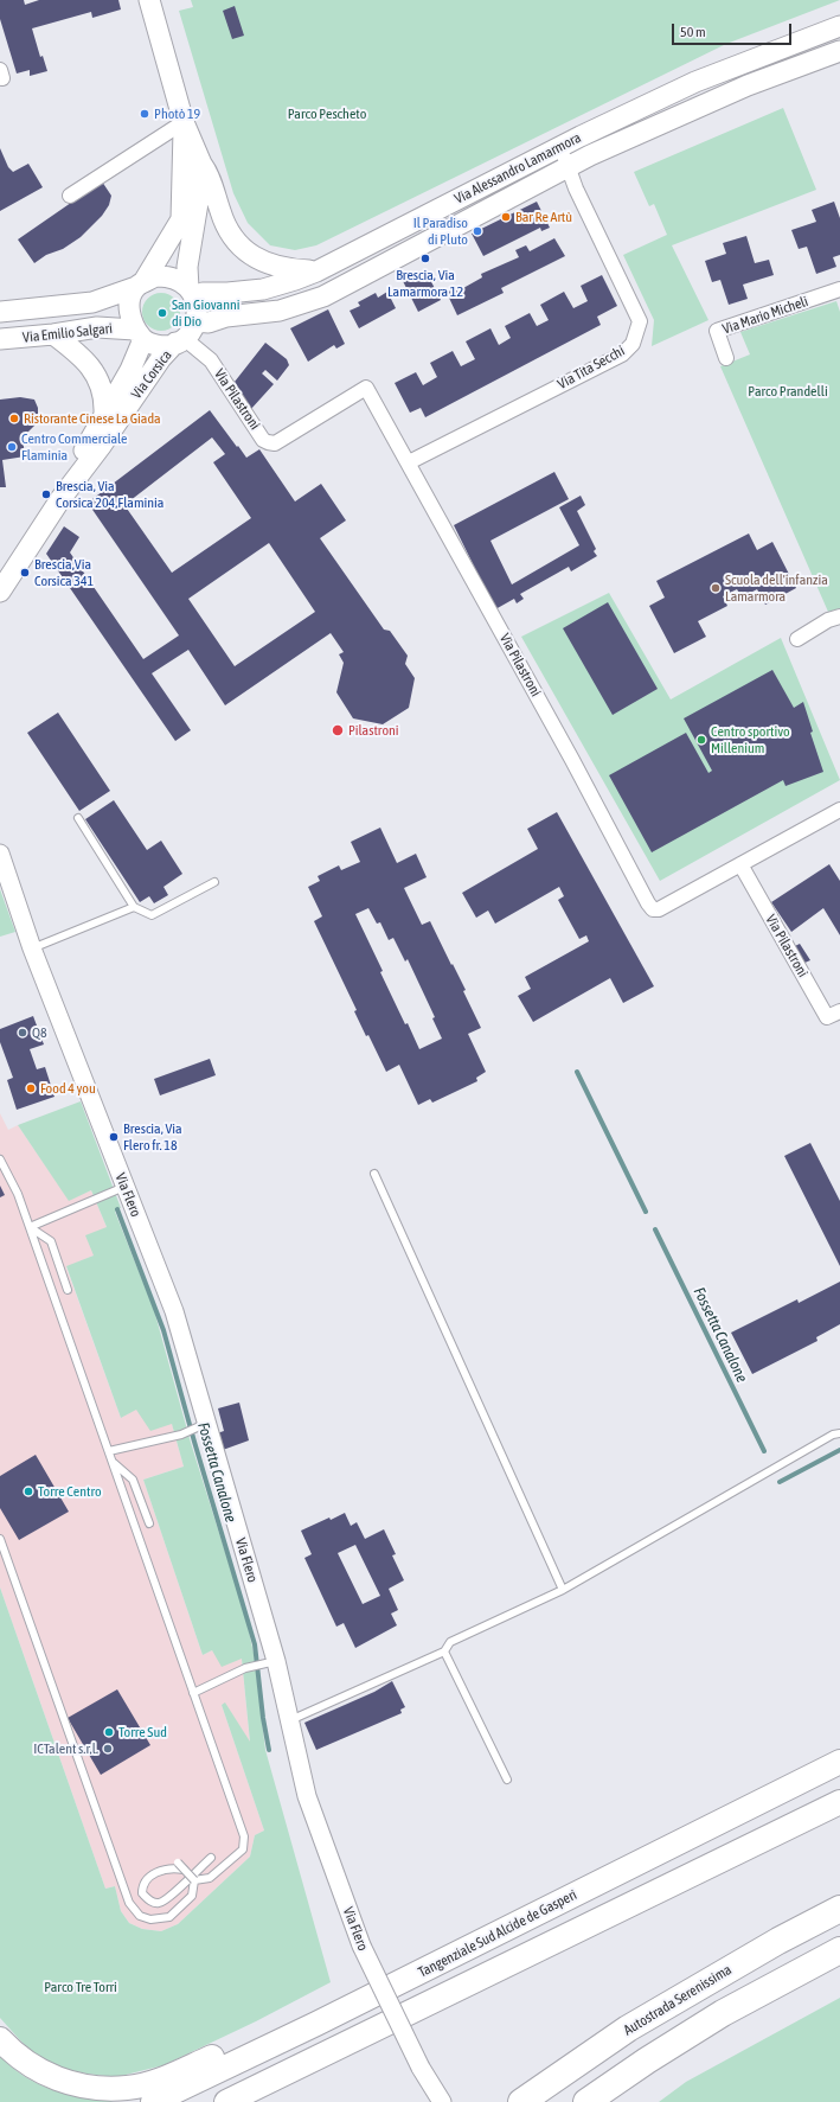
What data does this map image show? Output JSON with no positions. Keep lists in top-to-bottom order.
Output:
{
  "streets": {
    "highway": ["Tangenziale Sud Alcide de Gasperi", "Autostrada Serenissima"],
    "main road": ["Via Alessandro Lamarmora", "Via Emilio Salgari", "Via Corsica"],
    "street": [
      "Via Mario Micheli",
      "Via Tita Secchi",
      "Via Pilastroni",
      "Via Flero"
    ]
  },
  "crossings": [
    ["Via Alessandro Lamarmora", "Via Emilio Salgari"],
    ["Via Alessandro Lamarmora", "Via Tita Secchi"],
    ["Via Alessandro Lamarmora", "Via Corsica"],
    ["Via Alessandro Lamarmora", "Via Pilastroni"],
    ["Via Emilio Salgari", "Via Corsica"],
    ["Via Emilio Salgari", "Via Pilastroni"],
    ["Via Tita Secchi", "Via Pilastroni"],
    ["Via Corsica", "Via Pilastroni"]
  ],
  "water": ["Fossetta Canalone"],
  "parks": ["Parco Pescheto", "Parco Prandelli", "Parco Tre Torri"],
  "places": [
    "Photò 19",
    "Bar Re Artù",
    "Il Paradiso di Pluto",
    "Brescia, Via Lamarmora 12",
    "San Giovanni di Dio",
    "Ristorante Cinese La Giada",
    "Centro Commerciale Flaminia",
    "Brescia, Via Corsica 204,Flaminia",
    "Brescia,Via Corsica 341",
    "Scuola dell'infanzia Lamarmora",
    "Pilastroni",
    "Centro sportivo Millenium",
    "Q8",
    "Food 4 you",
    "Brescia, Via Flero fr. 18",
    "Torre Centro",
    "Torre Sud",
    "ICTalent s.r.l."
  ],
  "scale_bar": "50 m"
}
